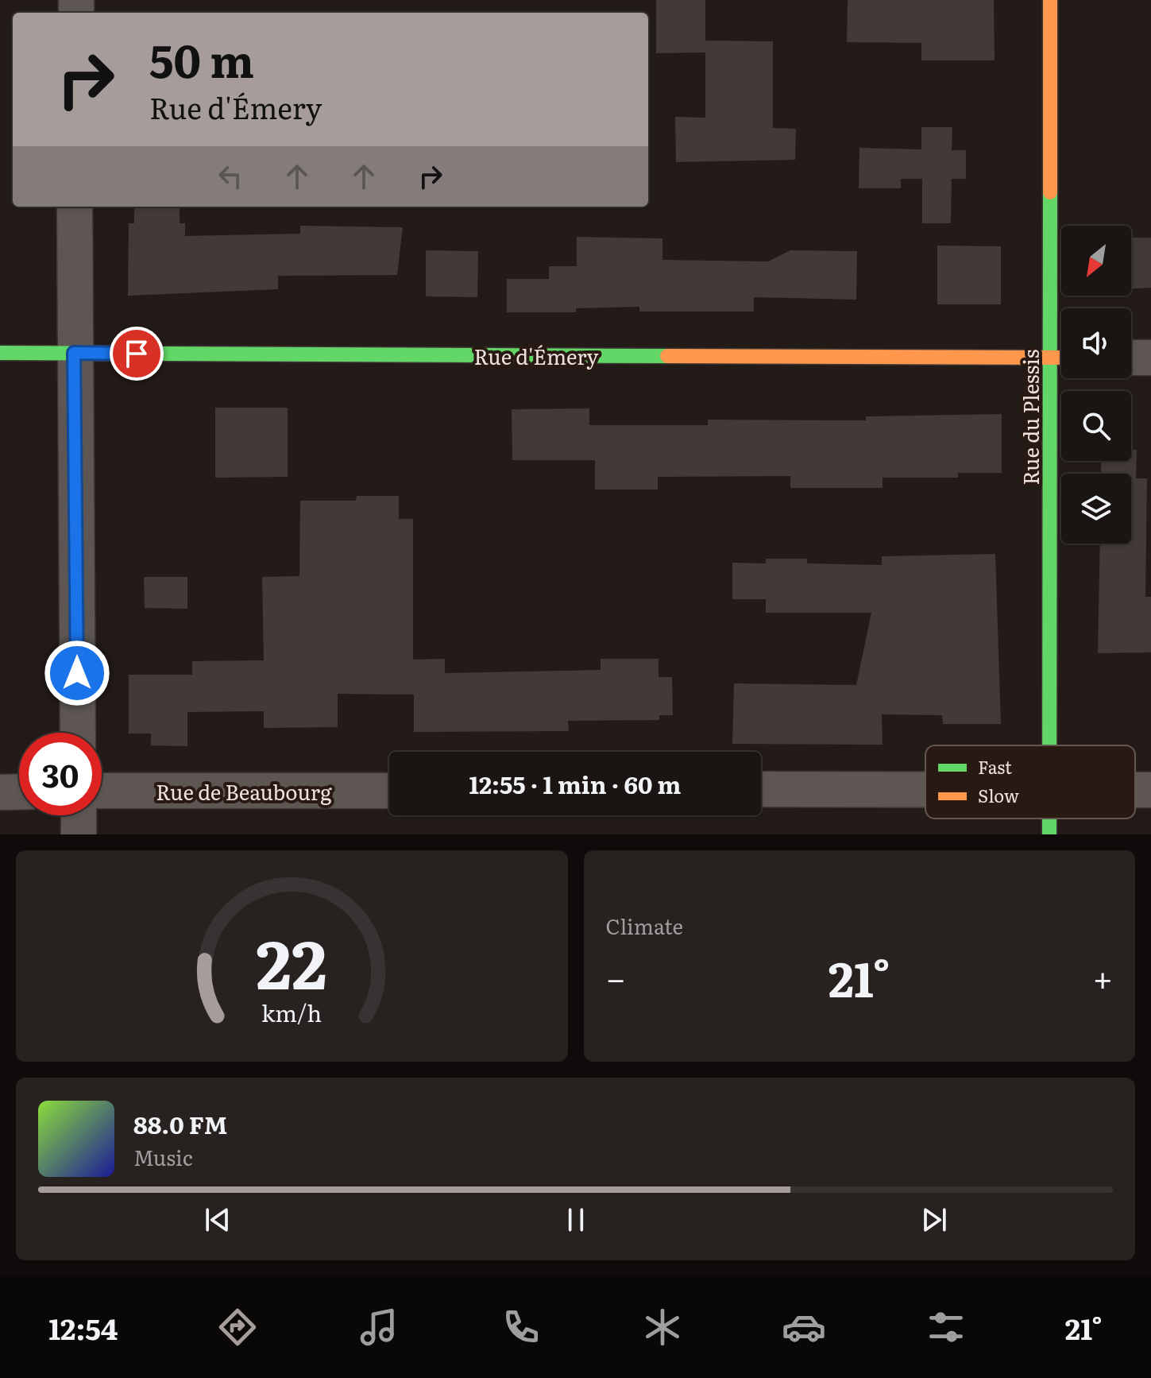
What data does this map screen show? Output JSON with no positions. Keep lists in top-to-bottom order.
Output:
{
  "streets": {
    "street": ["Rue d'Émery", "Rue du Plessis", "Rue de Beaubourg"]
  },
  "crossings": [
    ["Rue d'Émery", "Rue du Plessis"]
  ],
  "legend": ["Fast", "Slow"],
  "north": "bottom left",
  "page": {
    "turn": ["50 m", "Rue d'Émery"],
    "limit": "30",
    "trip": "12:55 · 1 min · 60 m",
    "tile": "Climate",
    "heat": ["−", "21°", "+"],
    "song": ["88.0 FM", "Music"],
    "tabs": ["12:54", "21°"],
    "gauge": ["22", "km/h"]
  }
}
